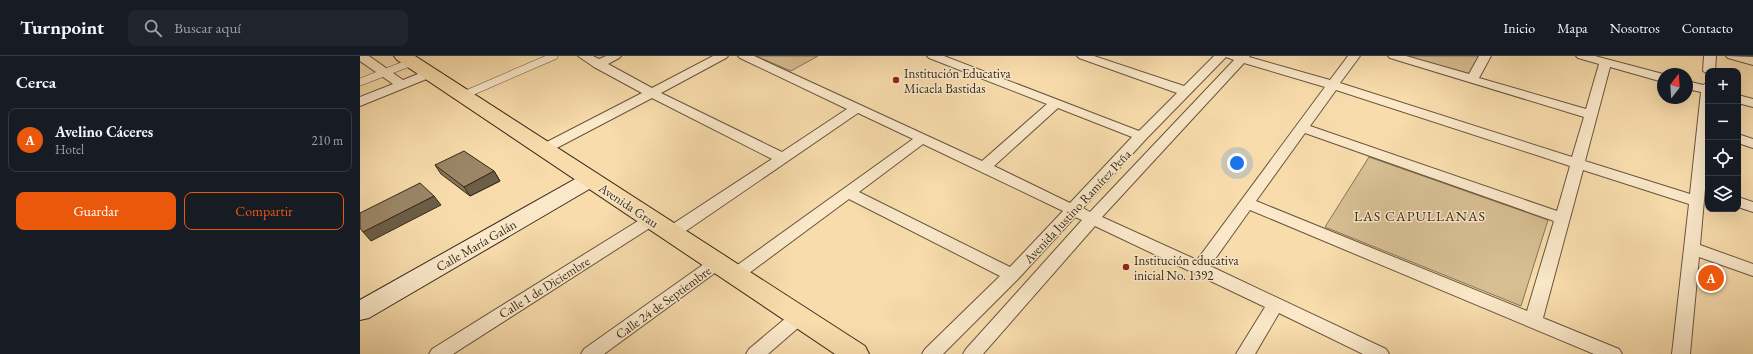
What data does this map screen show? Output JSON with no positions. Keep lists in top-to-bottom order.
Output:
{
  "streets": {
    "main road": ["Avenida Grau"],
    "street": [
      "Avenida Justino Ramírez Peña",
      "Calle María Galán",
      "Calle 1 de Diciembre",
      "Calle 24 de Septiembre"
    ]
  },
  "crossings": [
    ["Avenida Grau", "Calle María Galán"],
    ["Avenida Grau", "Calle 1 de Diciembre"],
    ["Avenida Grau", "Calle 24 de Septiembre"]
  ],
  "districts": ["LAS CAPULLANAS"],
  "places": ["Institución Educativa Micaela Bastidas", "Institución educativa inicial No. 1392"],
  "north": "top",
  "page": {
    "header": "Turnpoint",
    "search": "Buscar aquí",
    "nav": [
      "Inicio",
      "Mapa",
      "Nosotros",
      "Contacto"
    ],
    "heading": "Cerca",
    "map_buttons": ["+", "−"],
    "list": [
      {
        "mark": "A",
        "name": "Avelino Cáceres",
        "note": "Hotel",
        "value": "210 m"
      }
    ],
    "buttons": ["Guardar", "Compartir"],
    "pins": "A"
  }
}
